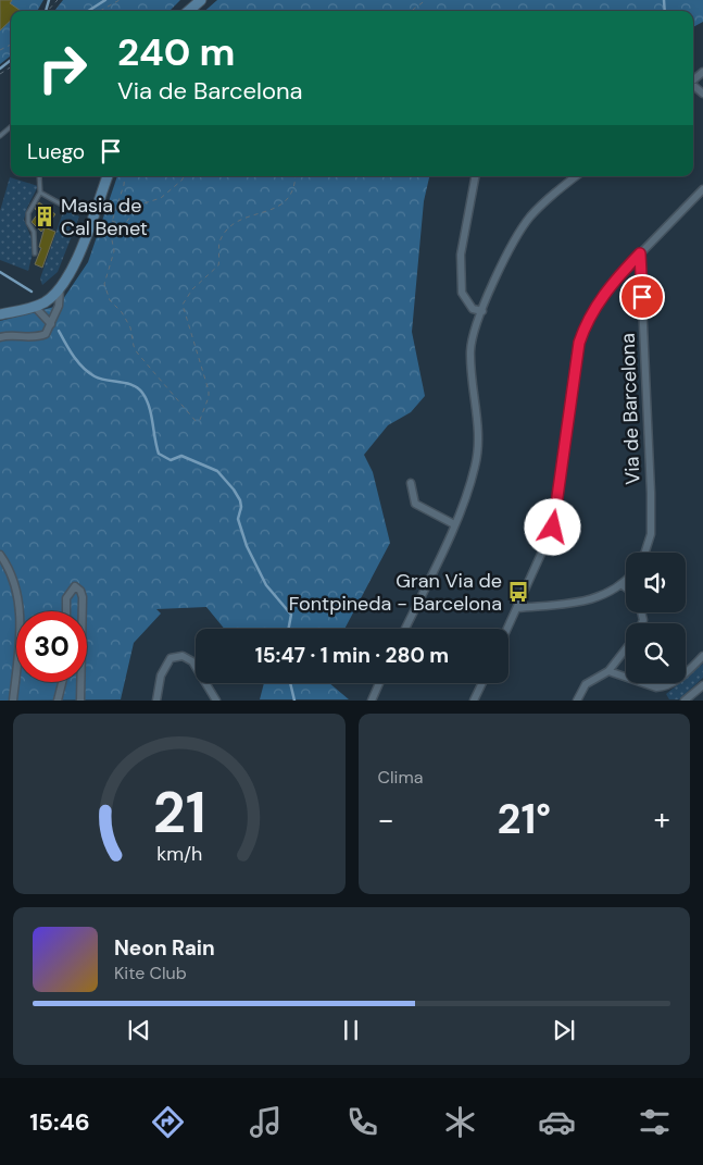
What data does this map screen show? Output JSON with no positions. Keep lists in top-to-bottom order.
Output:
{
  "streets": {
    "street": ["Via de Barcelona"]
  },
  "places": {
    "building": ["Masia de Cal Benet"],
    "bus stop": ["Gran Via de Fontpineda - Barcelona"]
  },
  "page": {
    "turn": ["240 m", "Via de Barcelona"],
    "then": "Luego",
    "limit": "30",
    "trip": "15:47 · 1 min · 280 m",
    "tile": "Clima",
    "heat": ["−", "21°", "+"],
    "song": ["Neon Rain", "Kite Club"],
    "tabs": "15:46",
    "gauge": ["21", "km/h"]
  }
}
